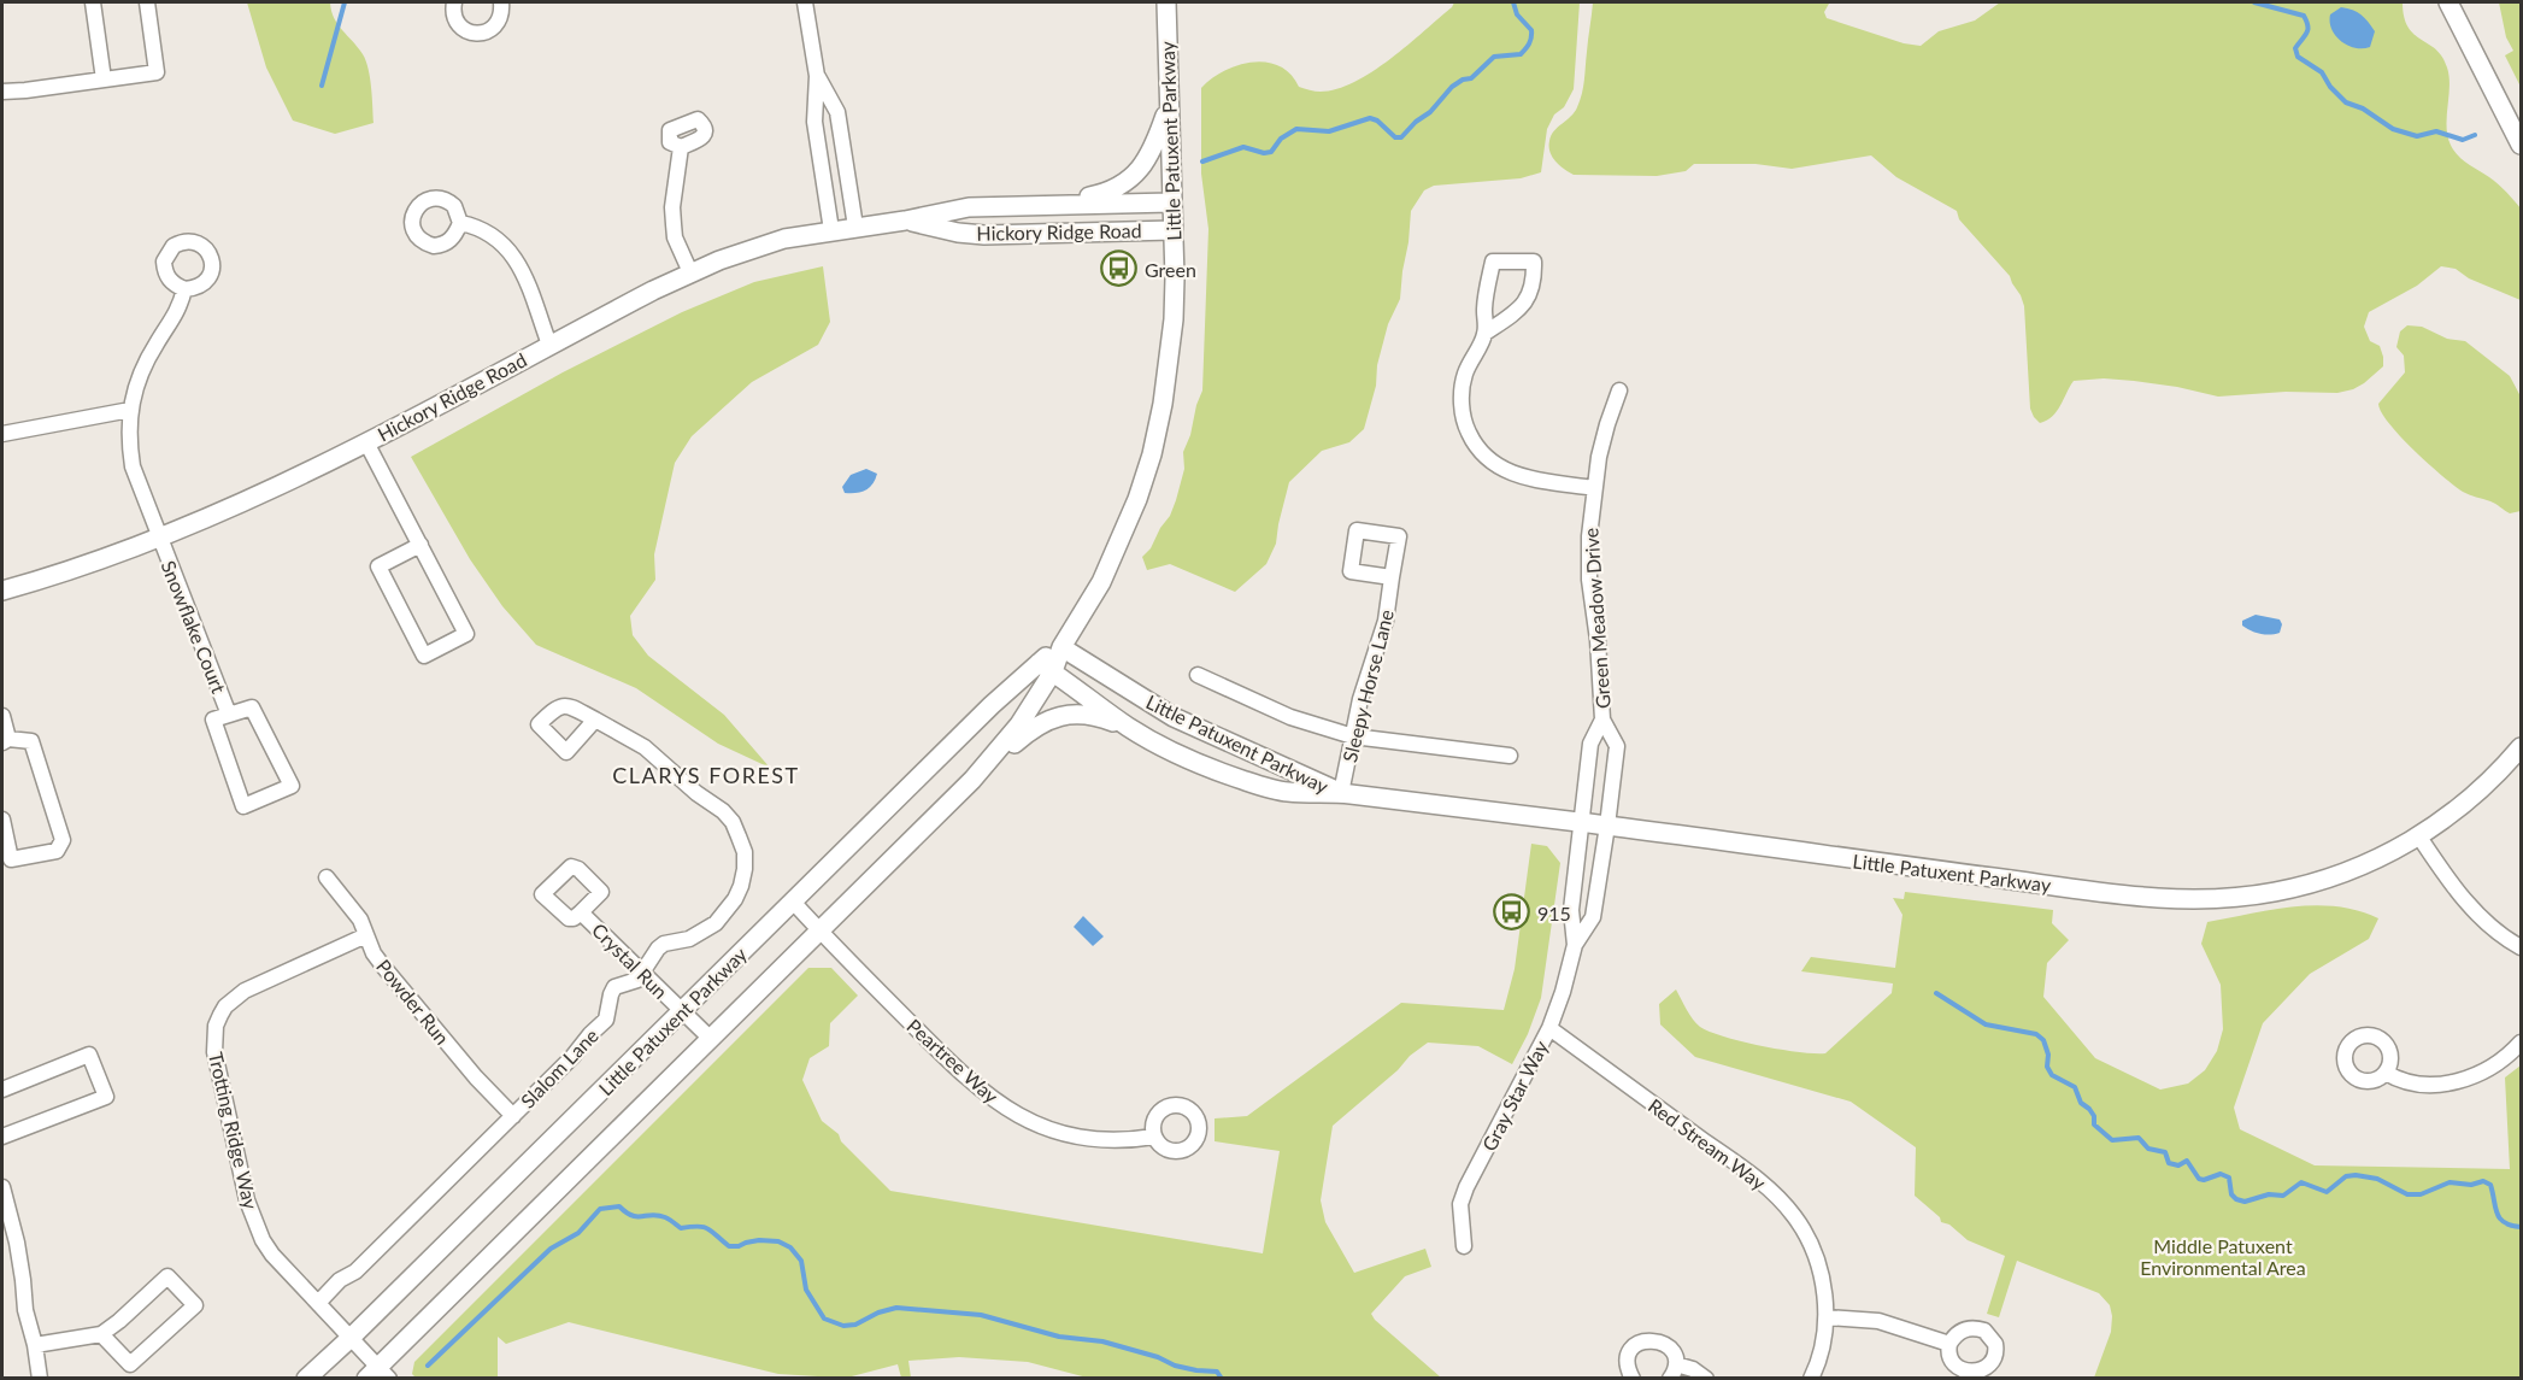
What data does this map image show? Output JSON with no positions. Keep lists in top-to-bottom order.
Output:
{
  "streets": {
    "street": [
      "Little Patuxent Parkway",
      "Hickory Ridge Road",
      "Green Meadow Drive",
      "Snowflake Court",
      "Sleepy Horse Lane",
      "Crystal Run",
      "Powder Run",
      "Peartree Way",
      "Slalom Lane",
      "Gray Star Way",
      "Trotting Ridge Way",
      "Red Stream Way"
    ]
  },
  "crossings": [
    ["Little Patuxent Parkway", "Hickory Ridge Road"],
    ["Little Patuxent Parkway", "Green Meadow Drive"],
    ["Little Patuxent Parkway", "Sleepy Horse Lane"],
    ["Little Patuxent Parkway", "Crystal Run"],
    ["Little Patuxent Parkway", "Peartree Way"],
    ["Little Patuxent Parkway", "Gray Star Way"],
    ["Little Patuxent Parkway", "Trotting Ridge Way"],
    ["Hickory Ridge Road", "Snowflake Court"],
    ["Green Meadow Drive", "Gray Star Way"],
    ["Crystal Run", "Slalom Lane"],
    ["Powder Run", "Slalom Lane"],
    ["Powder Run", "Trotting Ridge Way"],
    ["Slalom Lane", "Trotting Ridge Way"],
    ["Gray Star Way", "Red Stream Way"]
  ],
  "districts": ["CLARYS FOREST"],
  "parks": ["Middle Patuxent Environmental Area"],
  "places": {
    "bus stop": ["Green", "915"]
  }
}
